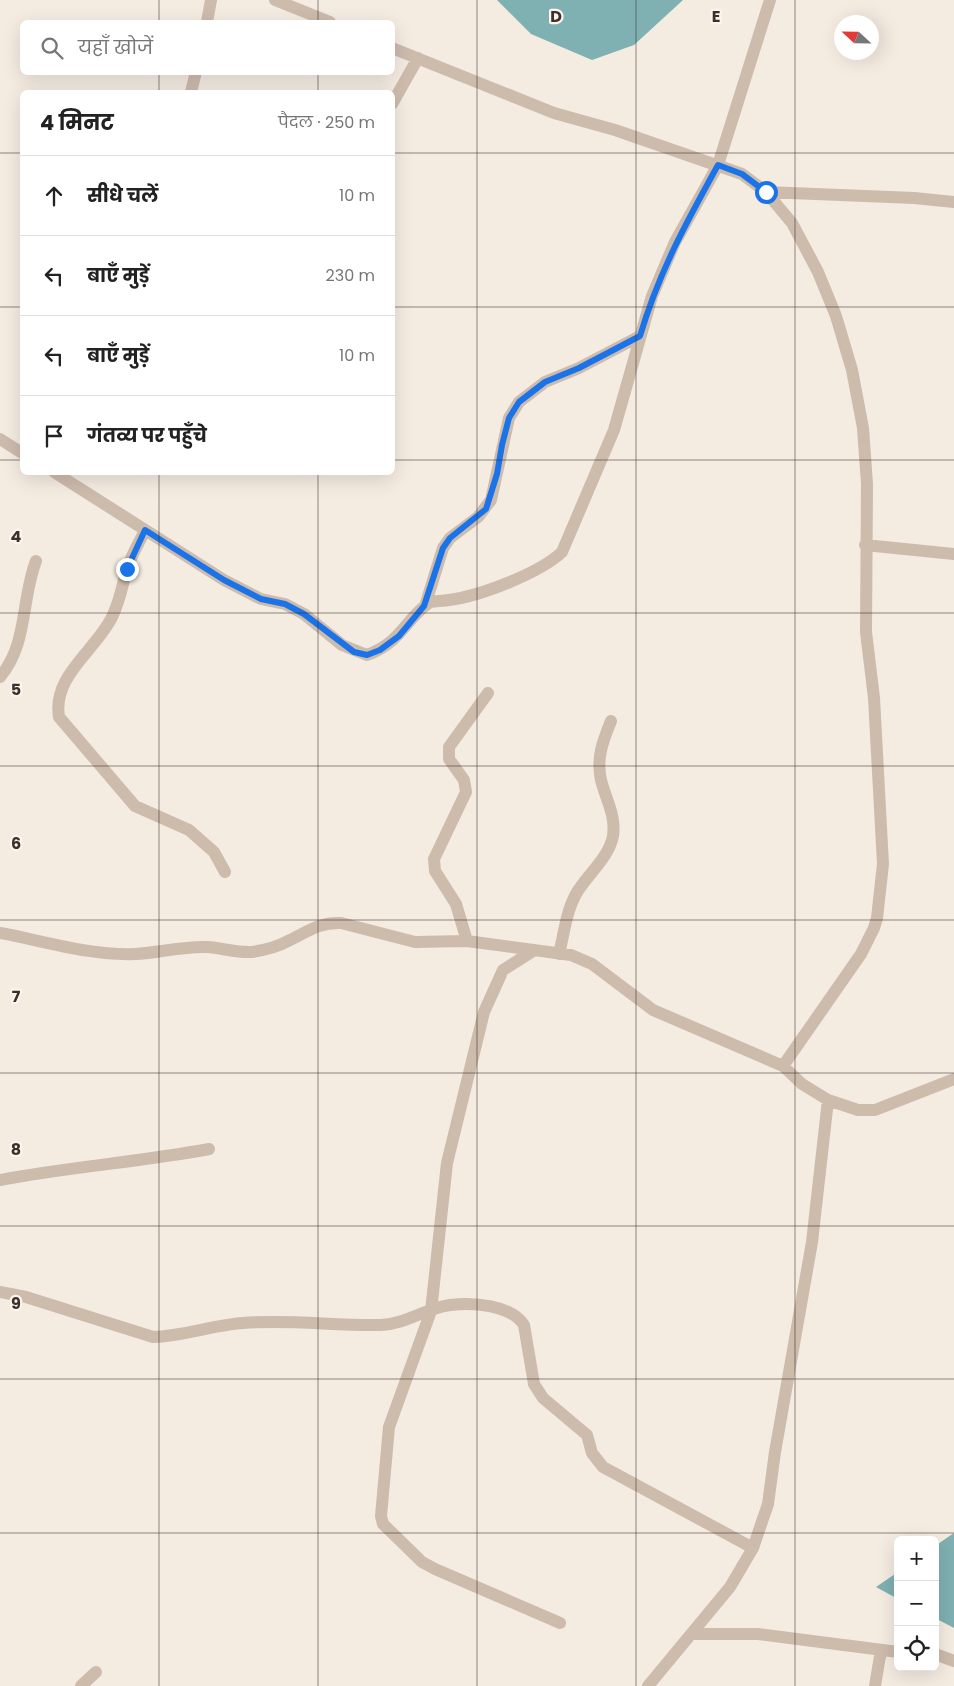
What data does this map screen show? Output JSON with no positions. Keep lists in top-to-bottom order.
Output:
{
  "north": "left",
  "page": {
    "search": "यहाँ खोजें",
    "heading": ["4 मिनट", "पैदल · 250 m"],
    "list": [
      ["सीधे चलें", "10 m"],
      ["बाएँ मुड़ें", "230 m"],
      ["बाएँ मुड़ें", "10 m"],
      "गंतव्य पर पहुँचे"
    ],
    "map_buttons": ["+", "−"]
  },
  "grid": {
    "columns": ["D", "E"],
    "rows": [
      "4",
      "5",
      "6",
      "7",
      "8",
      "9"
    ]
  }
}
